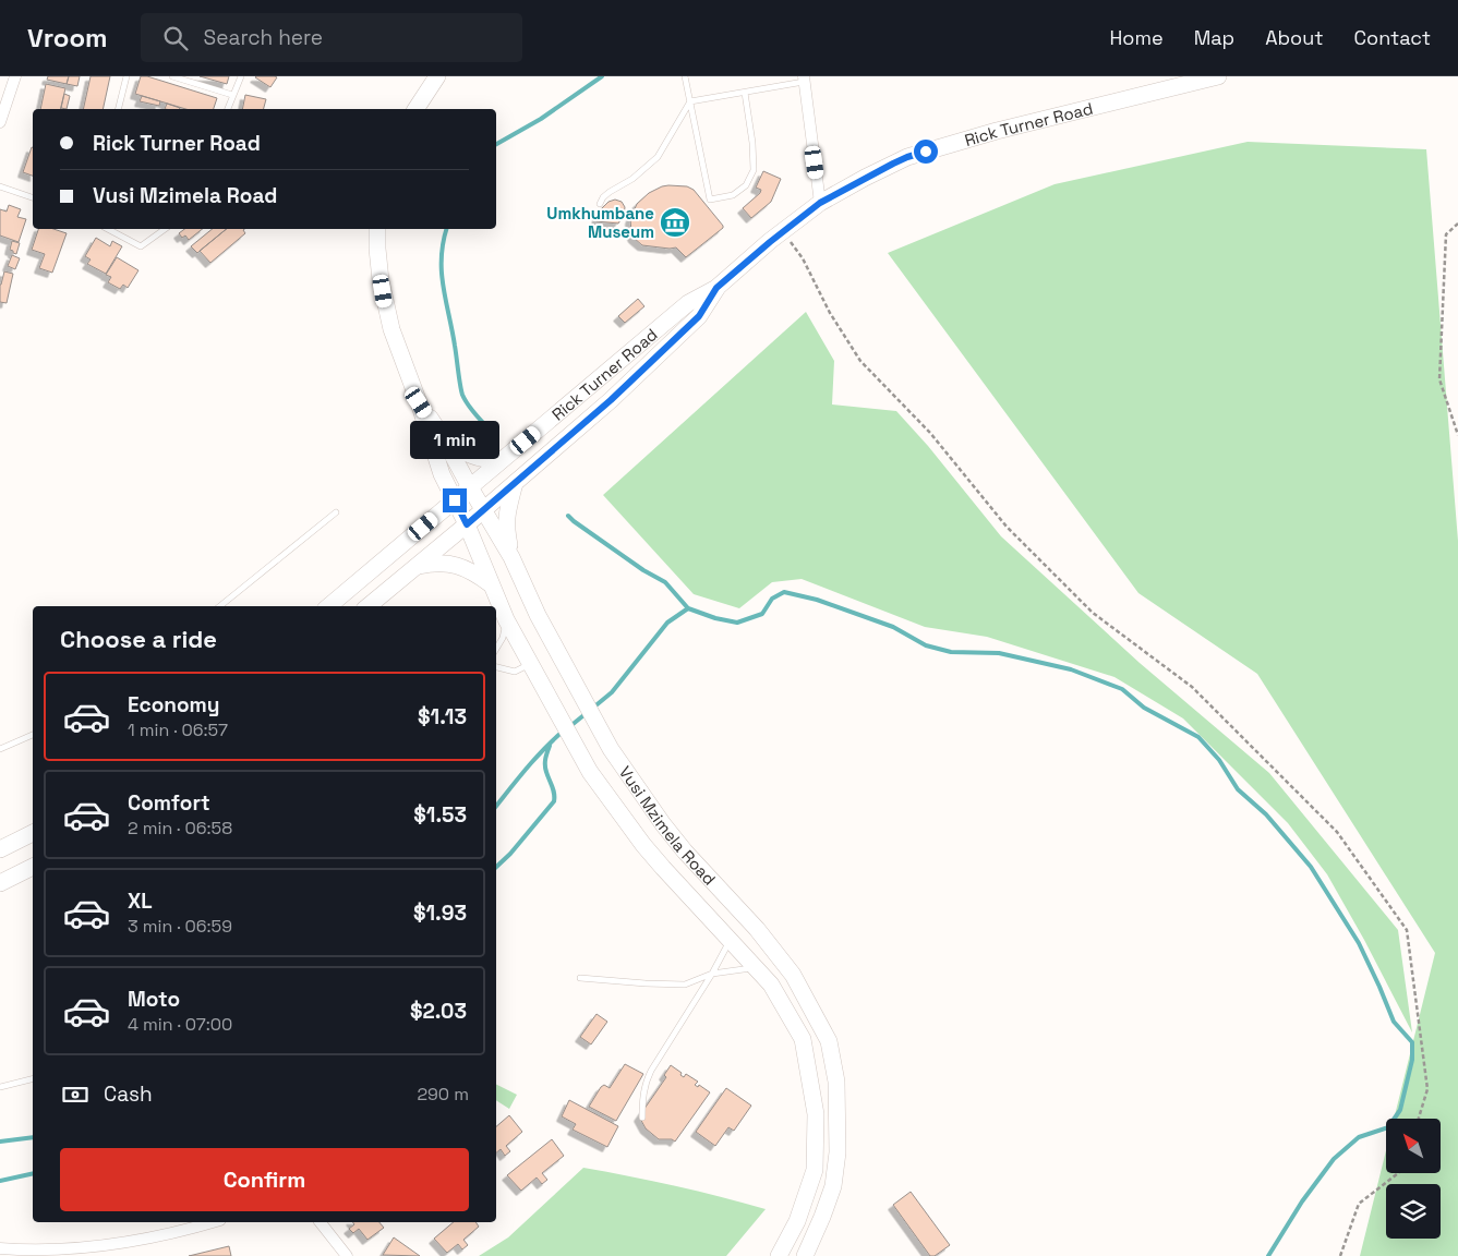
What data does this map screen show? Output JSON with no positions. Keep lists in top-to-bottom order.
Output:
{
  "streets": {
    "main road": ["Rick Turner Road", "Vusi Mzimela Road"]
  },
  "crossings": [
    ["Rick Turner Road", "Vusi Mzimela Road"]
  ],
  "places": {
    "museum": ["Umkhumbane Museum"]
  },
  "north": "top left",
  "page": {
    "header": "Vroom",
    "search": "Search here",
    "nav": [
      "Home",
      "Map",
      "About",
      "Contact"
    ],
    "banner": ["Rick Turner Road", "Vusi Mzimela Road"],
    "bubble": "1 min",
    "heading": "Choose a ride",
    "list": [
      {
        "name": "Economy",
        "note": "1 min · 06:57",
        "value": "$1.13"
      },
      {
        "name": "Comfort",
        "note": "2 min · 06:58",
        "value": "$1.53"
      },
      {
        "name": "XL",
        "note": "3 min · 06:59",
        "value": "$1.93"
      },
      {
        "name": "Moto",
        "note": "4 min · 07:00",
        "value": "$2.03"
      }
    ],
    "pay": ["Cash", "290 m"],
    "buttons": "Confirm"
  }
}
